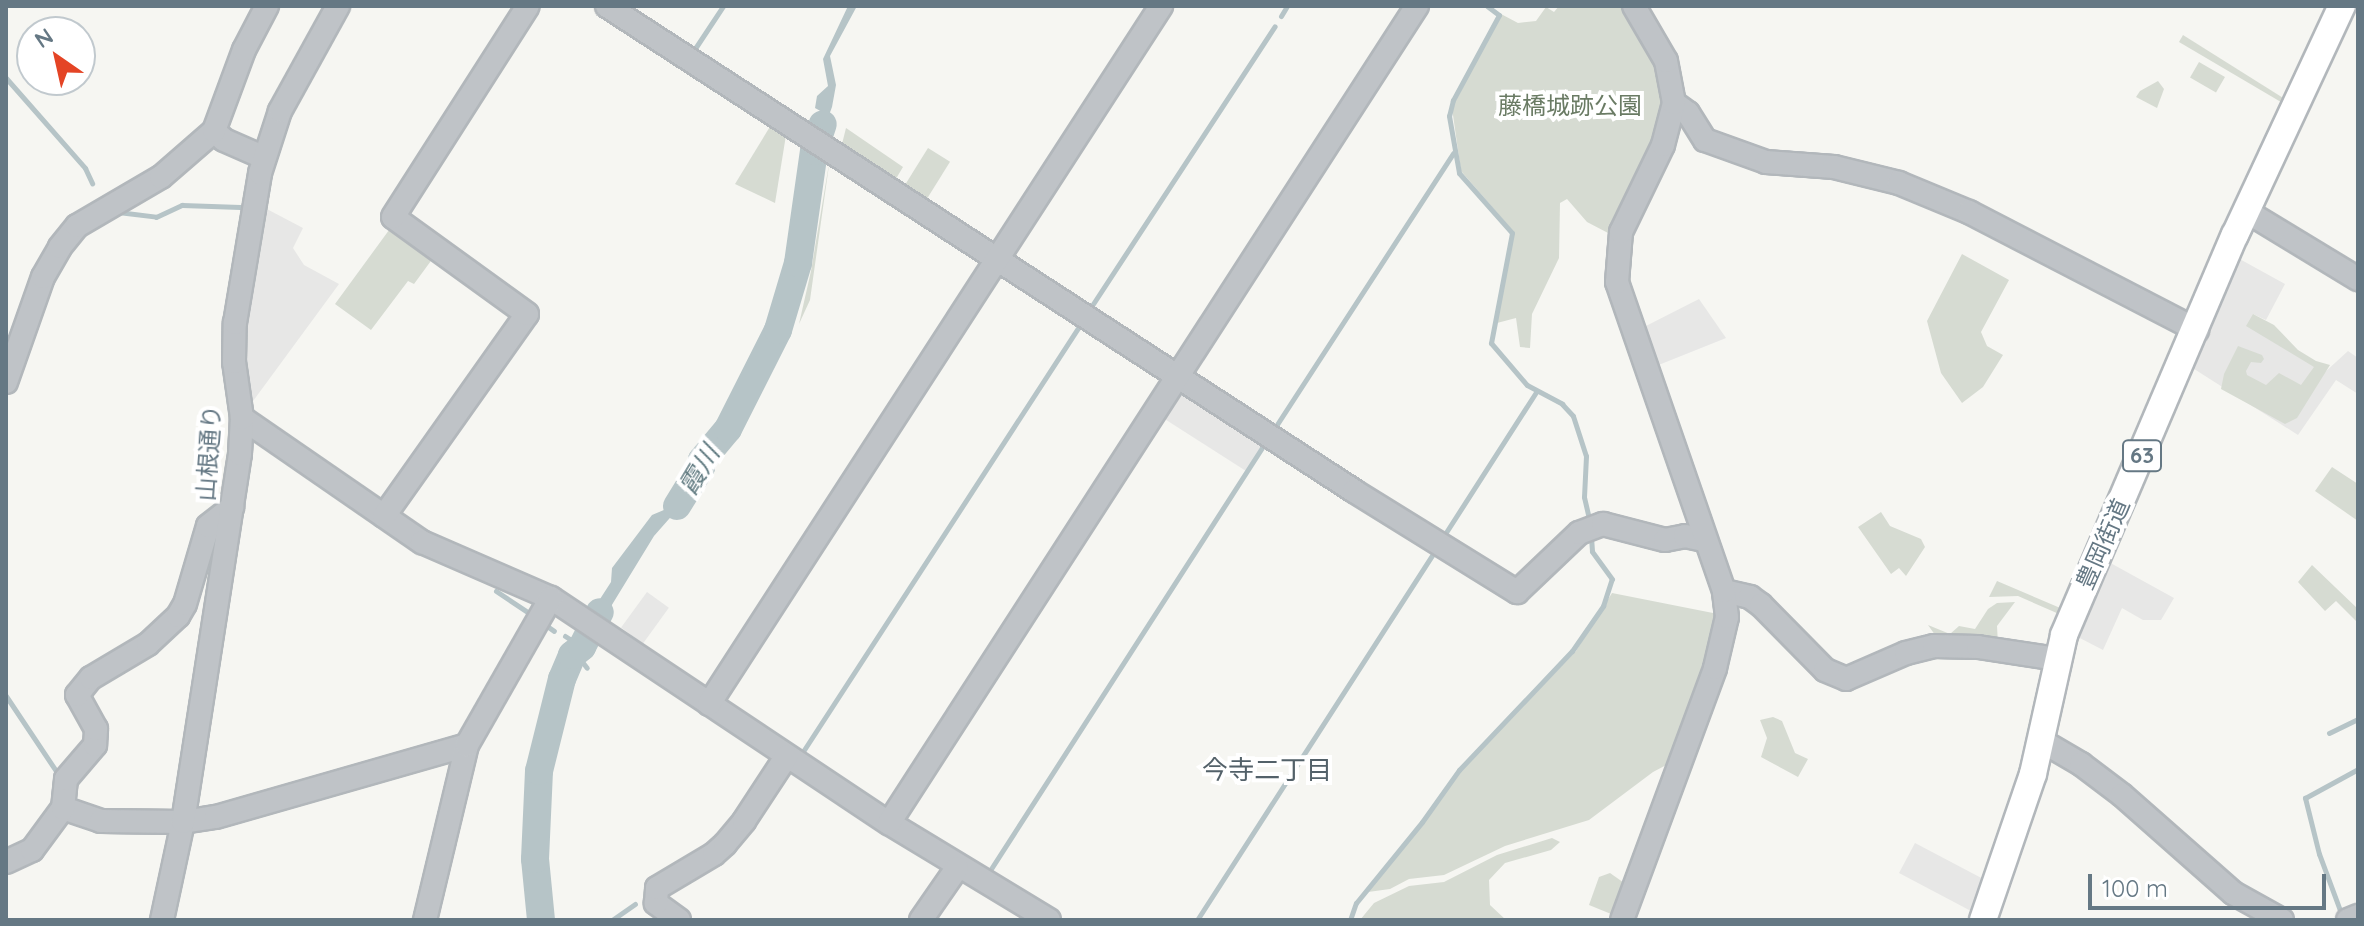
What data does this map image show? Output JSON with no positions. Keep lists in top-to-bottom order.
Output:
{
  "streets": {
    "main road": ["63", "豊岡街道"],
    "street": ["山根通り"]
  },
  "districts": ["今寺二丁目"],
  "water": ["霞川"],
  "parks": ["藤橋城跡公園"],
  "scale_bar": "100 m",
  "north": "top left"
}
